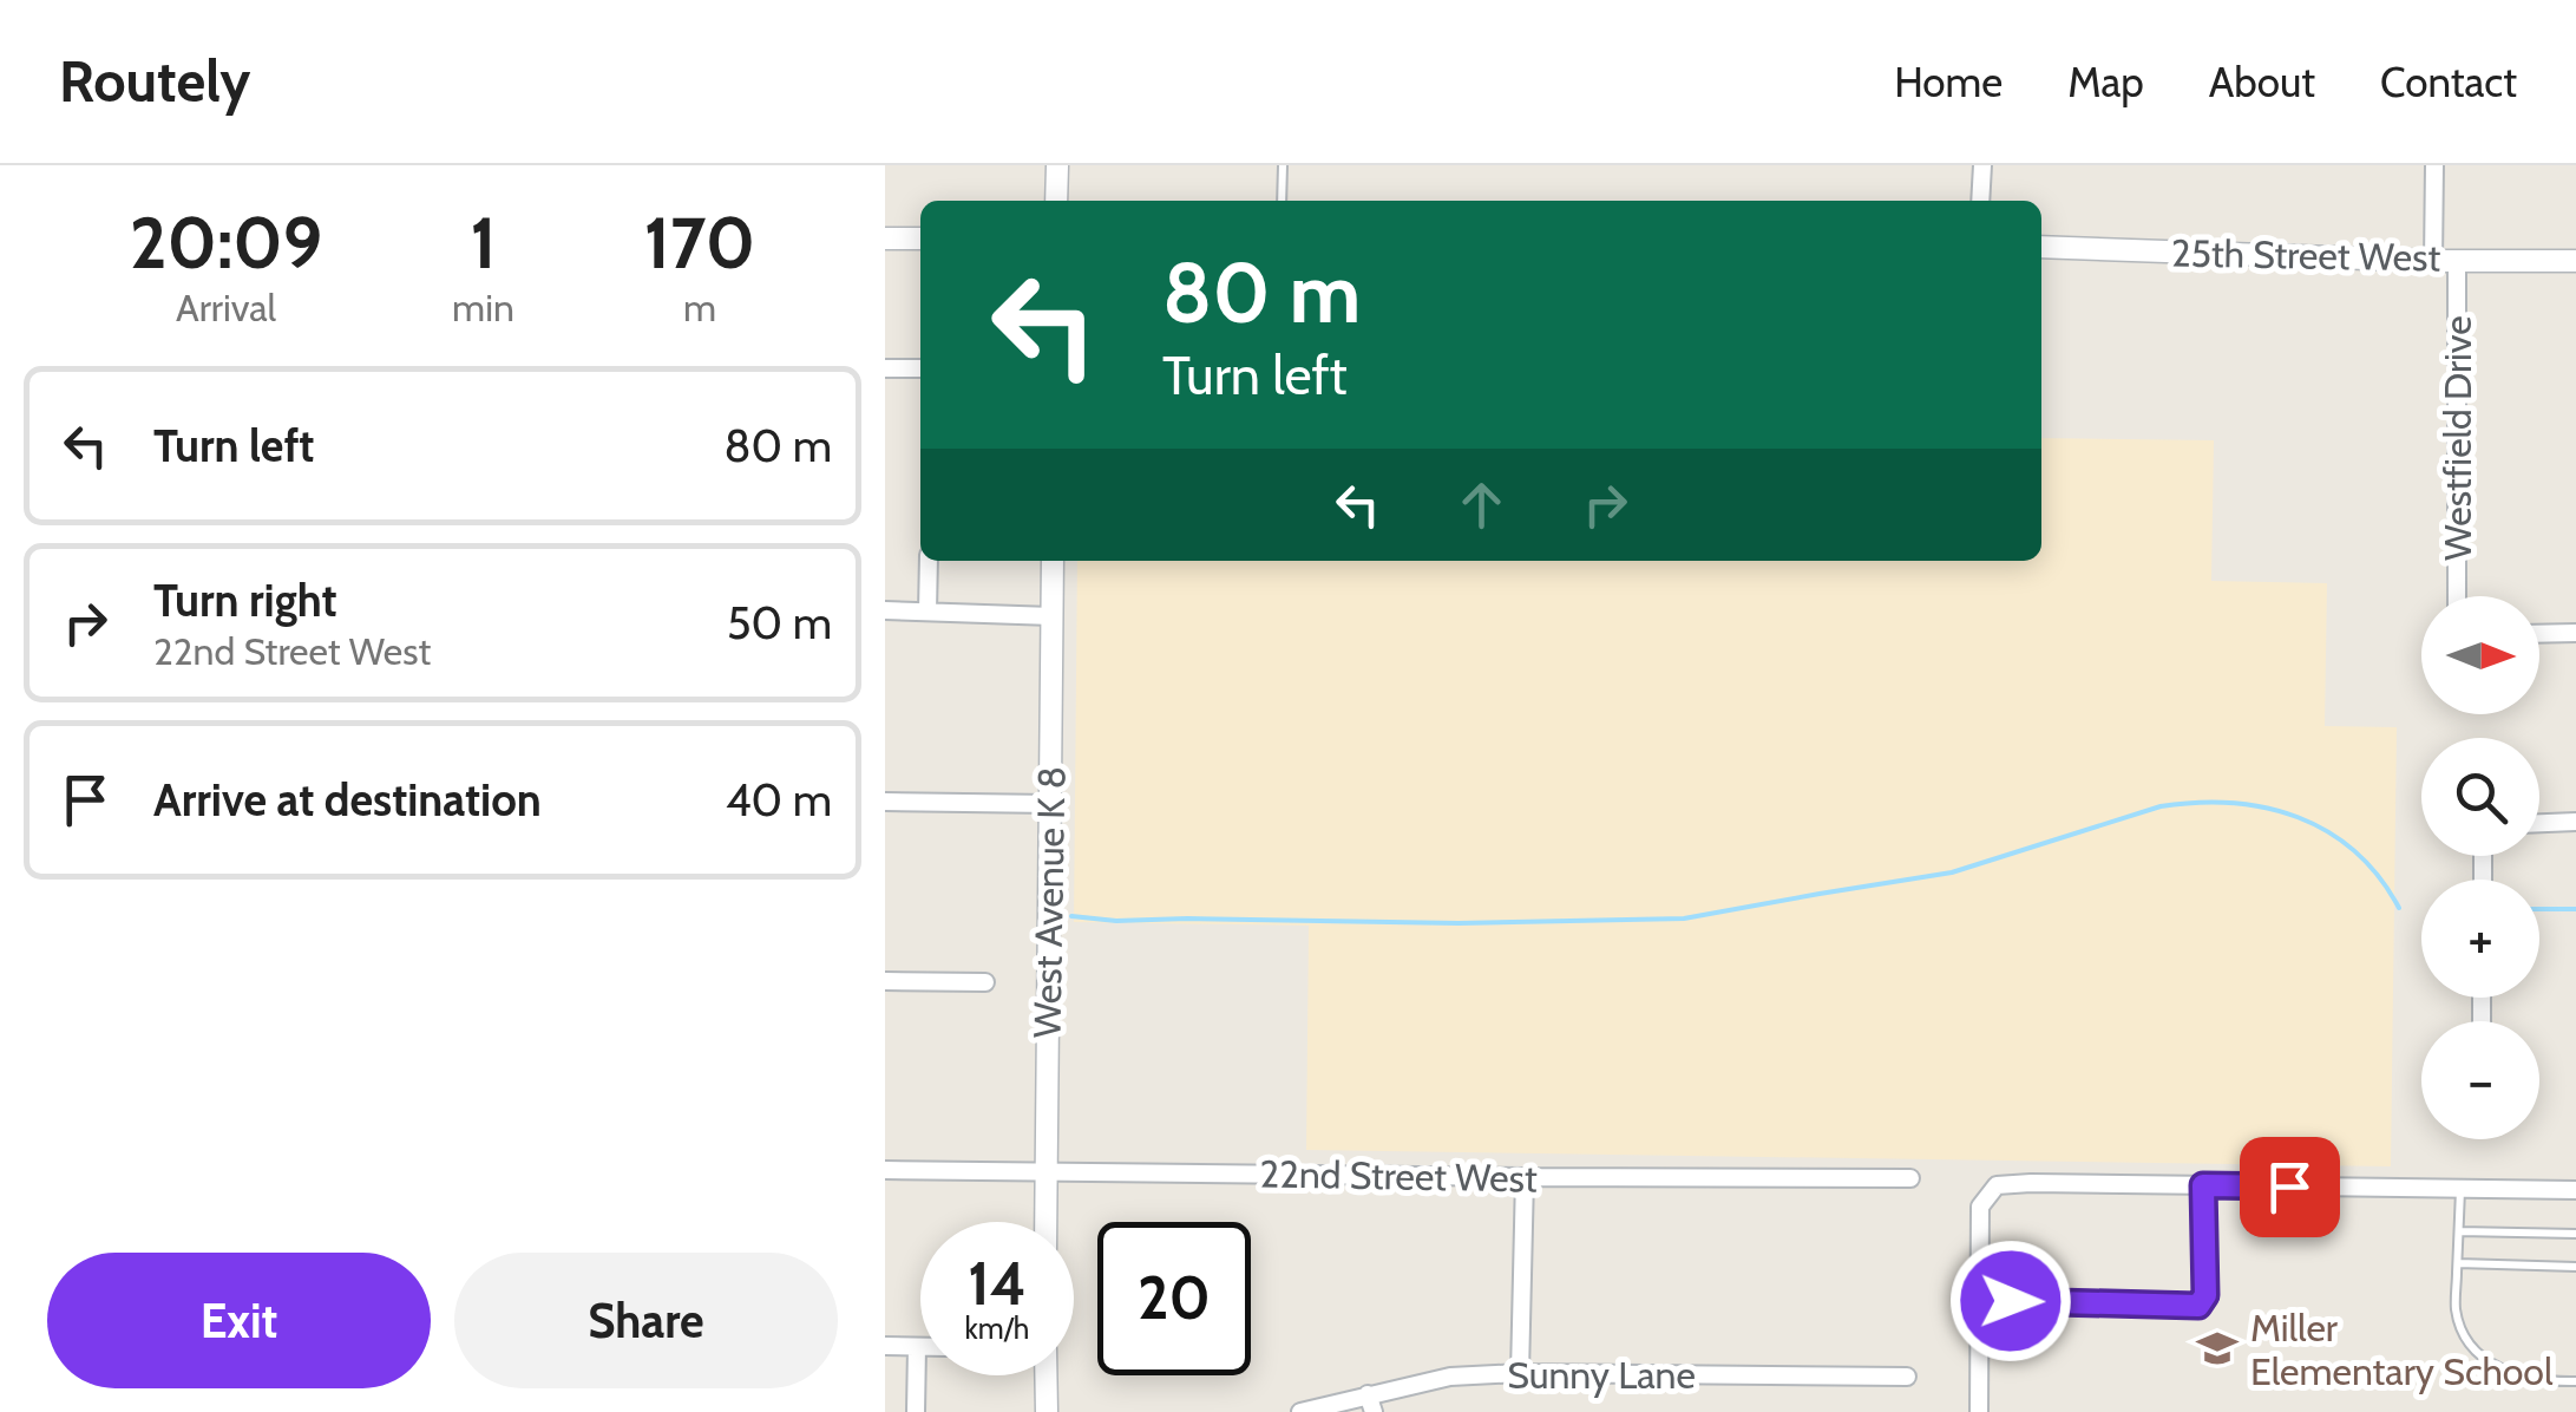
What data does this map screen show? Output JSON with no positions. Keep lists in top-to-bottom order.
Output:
{
  "streets": {
    "street": [
      "25th Street West",
      "Westfield Drive",
      "West Avenue K 8",
      "22nd Street West",
      "Sunny Lane"
    ]
  },
  "crossings": [
    ["25th Street West", "Westfield Drive"],
    ["West Avenue K 8", "22nd Street West"]
  ],
  "places": {
    "school or university": ["Miller Elementary School"]
  },
  "north": "right",
  "page": {
    "header": "Routely",
    "nav": [
      "Home",
      "Map",
      "About",
      "Contact"
    ],
    "eta": [
      "20:09",
      "Arrival",
      "1",
      "min",
      "170",
      "m"
    ],
    "turn": ["80 m", "Turn left"],
    "list": [
      {
        "name": "Turn left",
        "value": "80 m"
      },
      {
        "name": "Turn right",
        "note": "22nd Street West",
        "value": "50 m"
      },
      {
        "name": "Arrive at destination",
        "value": "40 m"
      }
    ],
    "map_buttons": ["+", "−"],
    "speed": "14 km/h",
    "limit": "20",
    "buttons": ["Exit", "Share"]
  }
}
